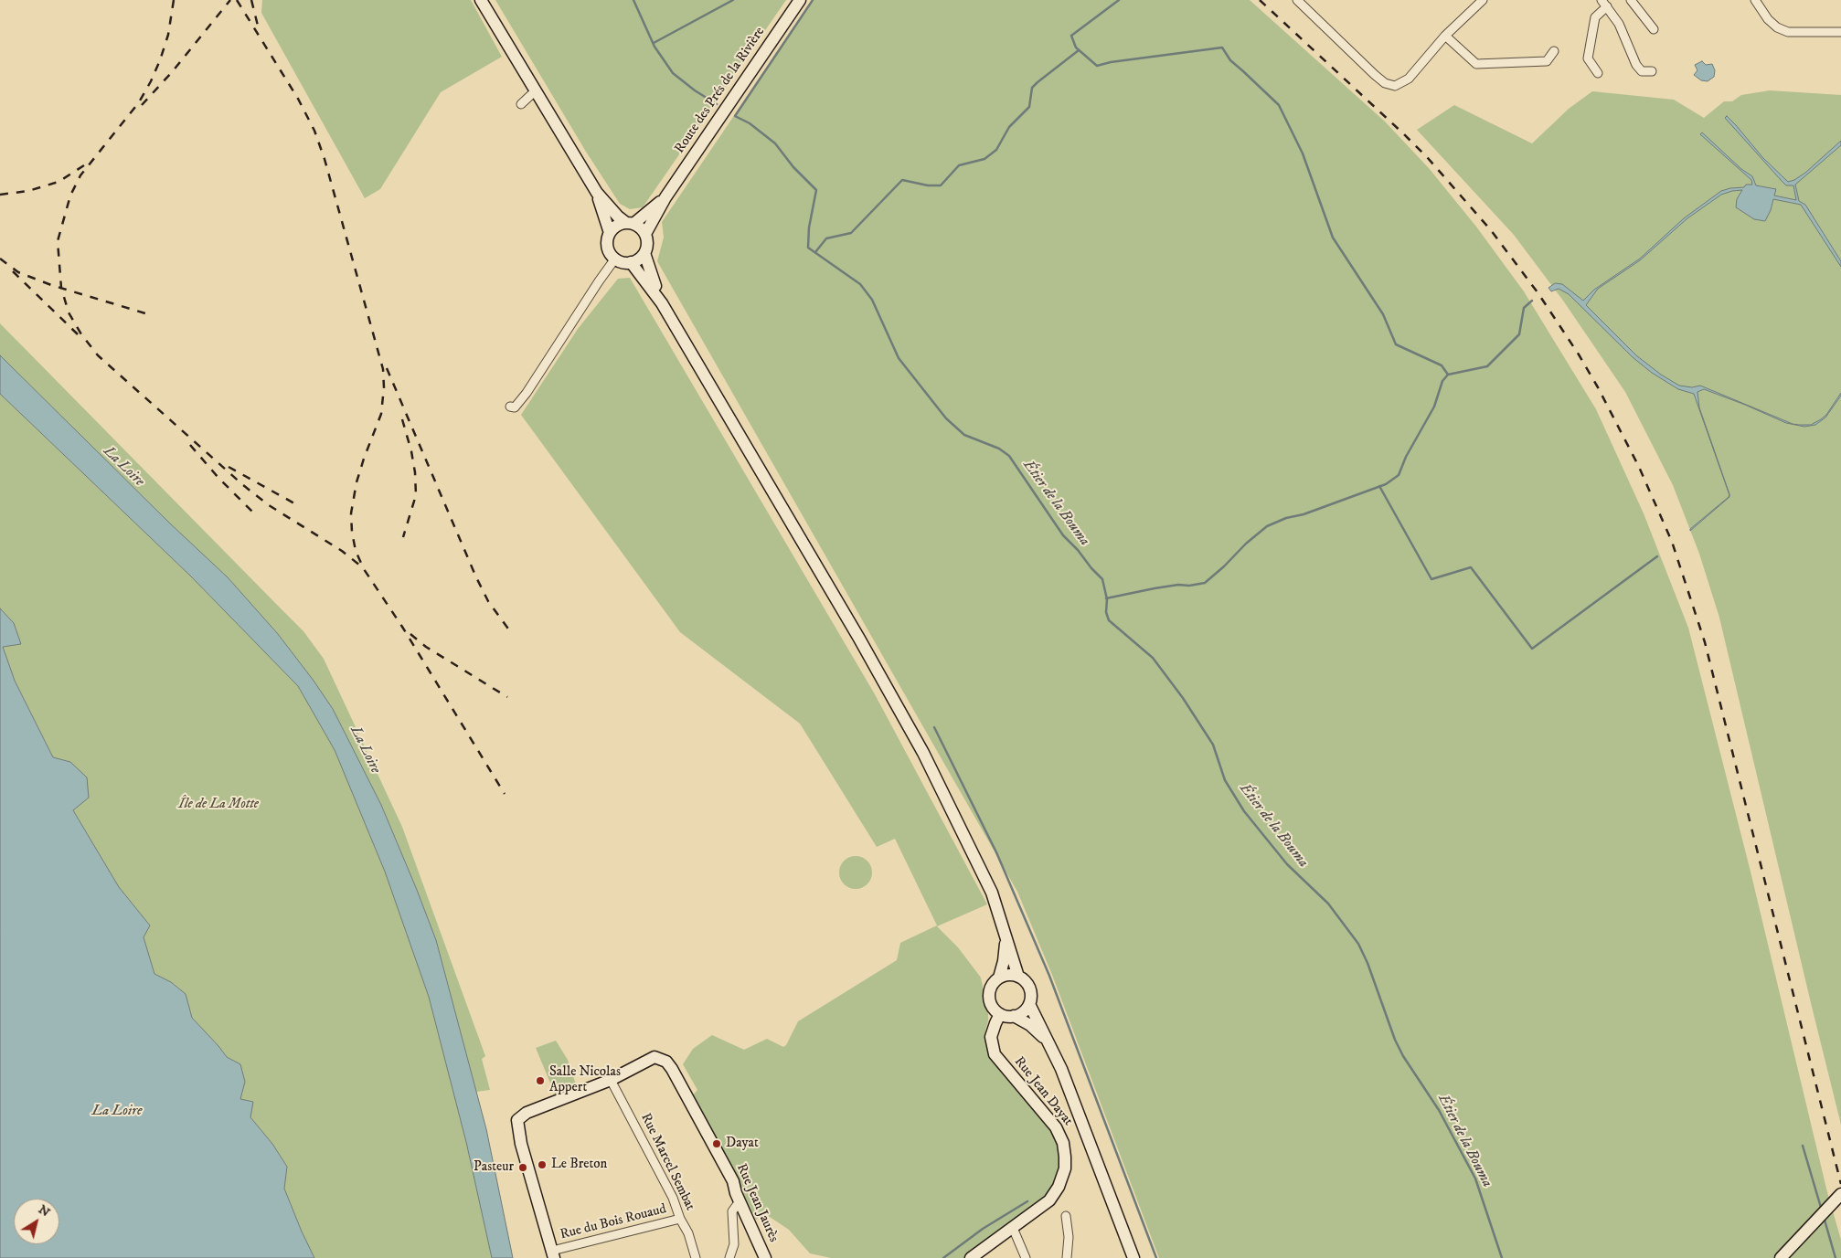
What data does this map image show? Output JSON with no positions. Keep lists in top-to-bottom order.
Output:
{
  "streets": {
    "main road": ["Route des Prés de la Rivière", "Rue Jean Dayat", "Rue Jean Jaurès"],
    "street": ["Rue Marcel Sembat", "Rue du Bois Rouaud"]
  },
  "crossings": [
    ["Rue Marcel Sembat", "Rue Jean Jaurès"],
    ["Rue Marcel Sembat", "Rue du Bois Rouaud"]
  ],
  "water": ["La Loire", "Étier de la Bouma"],
  "parks": ["Île de La Motte"],
  "places": [
    "Salle Nicolas Appert",
    "Dayat",
    "Le Breton",
    "Pasteur"
  ],
  "north": "top right"
}
